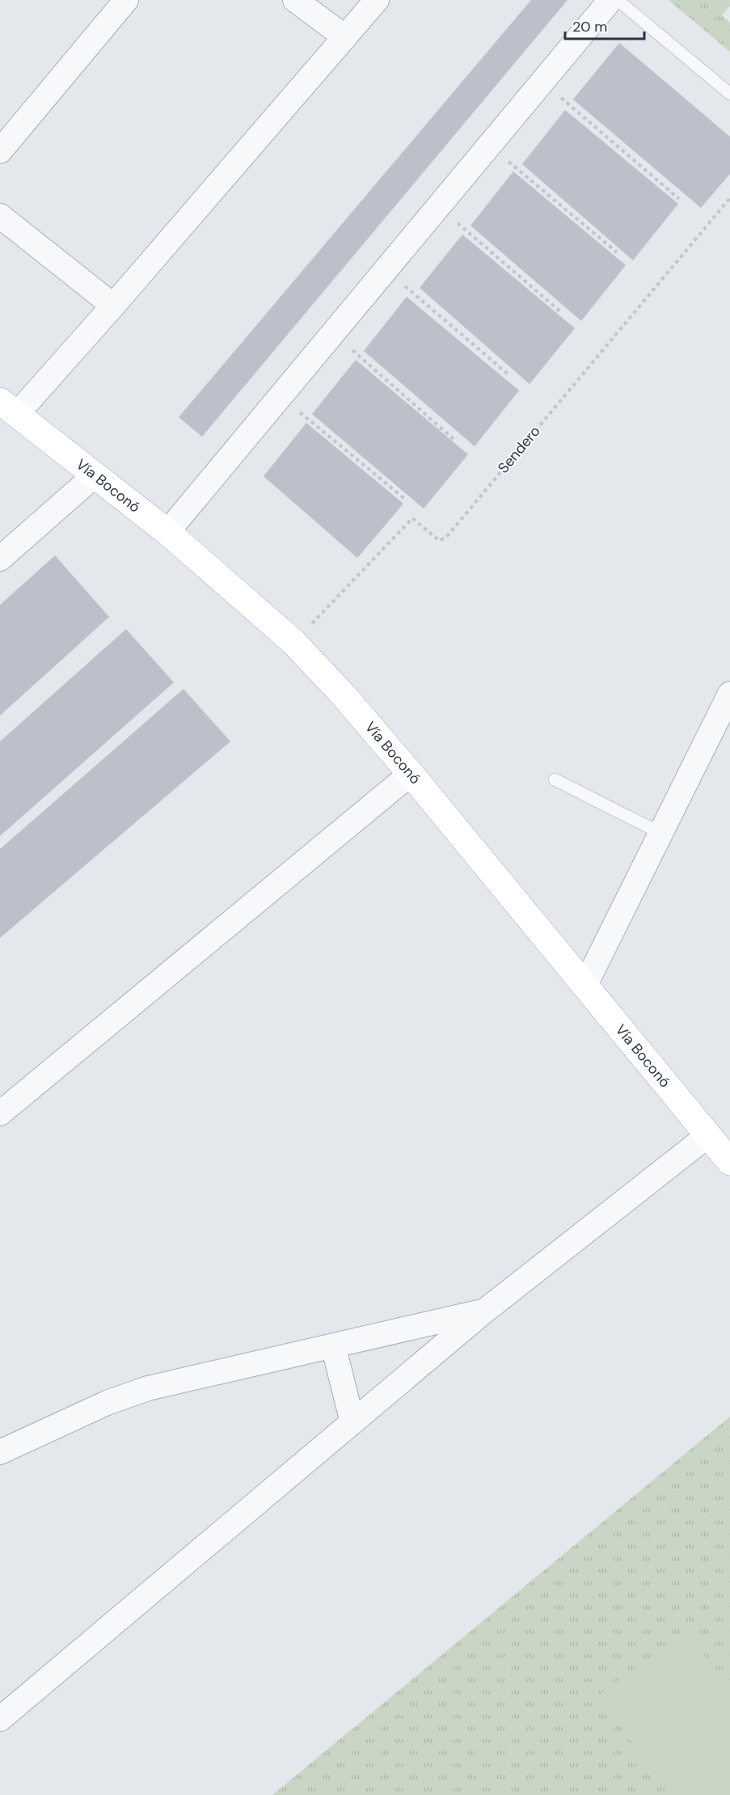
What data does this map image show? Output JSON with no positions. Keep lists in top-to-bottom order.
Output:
{
  "streets": {
    "main road": ["Vía Boconó"],
    "path": ["Sendero"]
  },
  "crossings": [
    ["Sendero", "Vía Boconó"]
  ],
  "scale_bar": "20 m"
}
